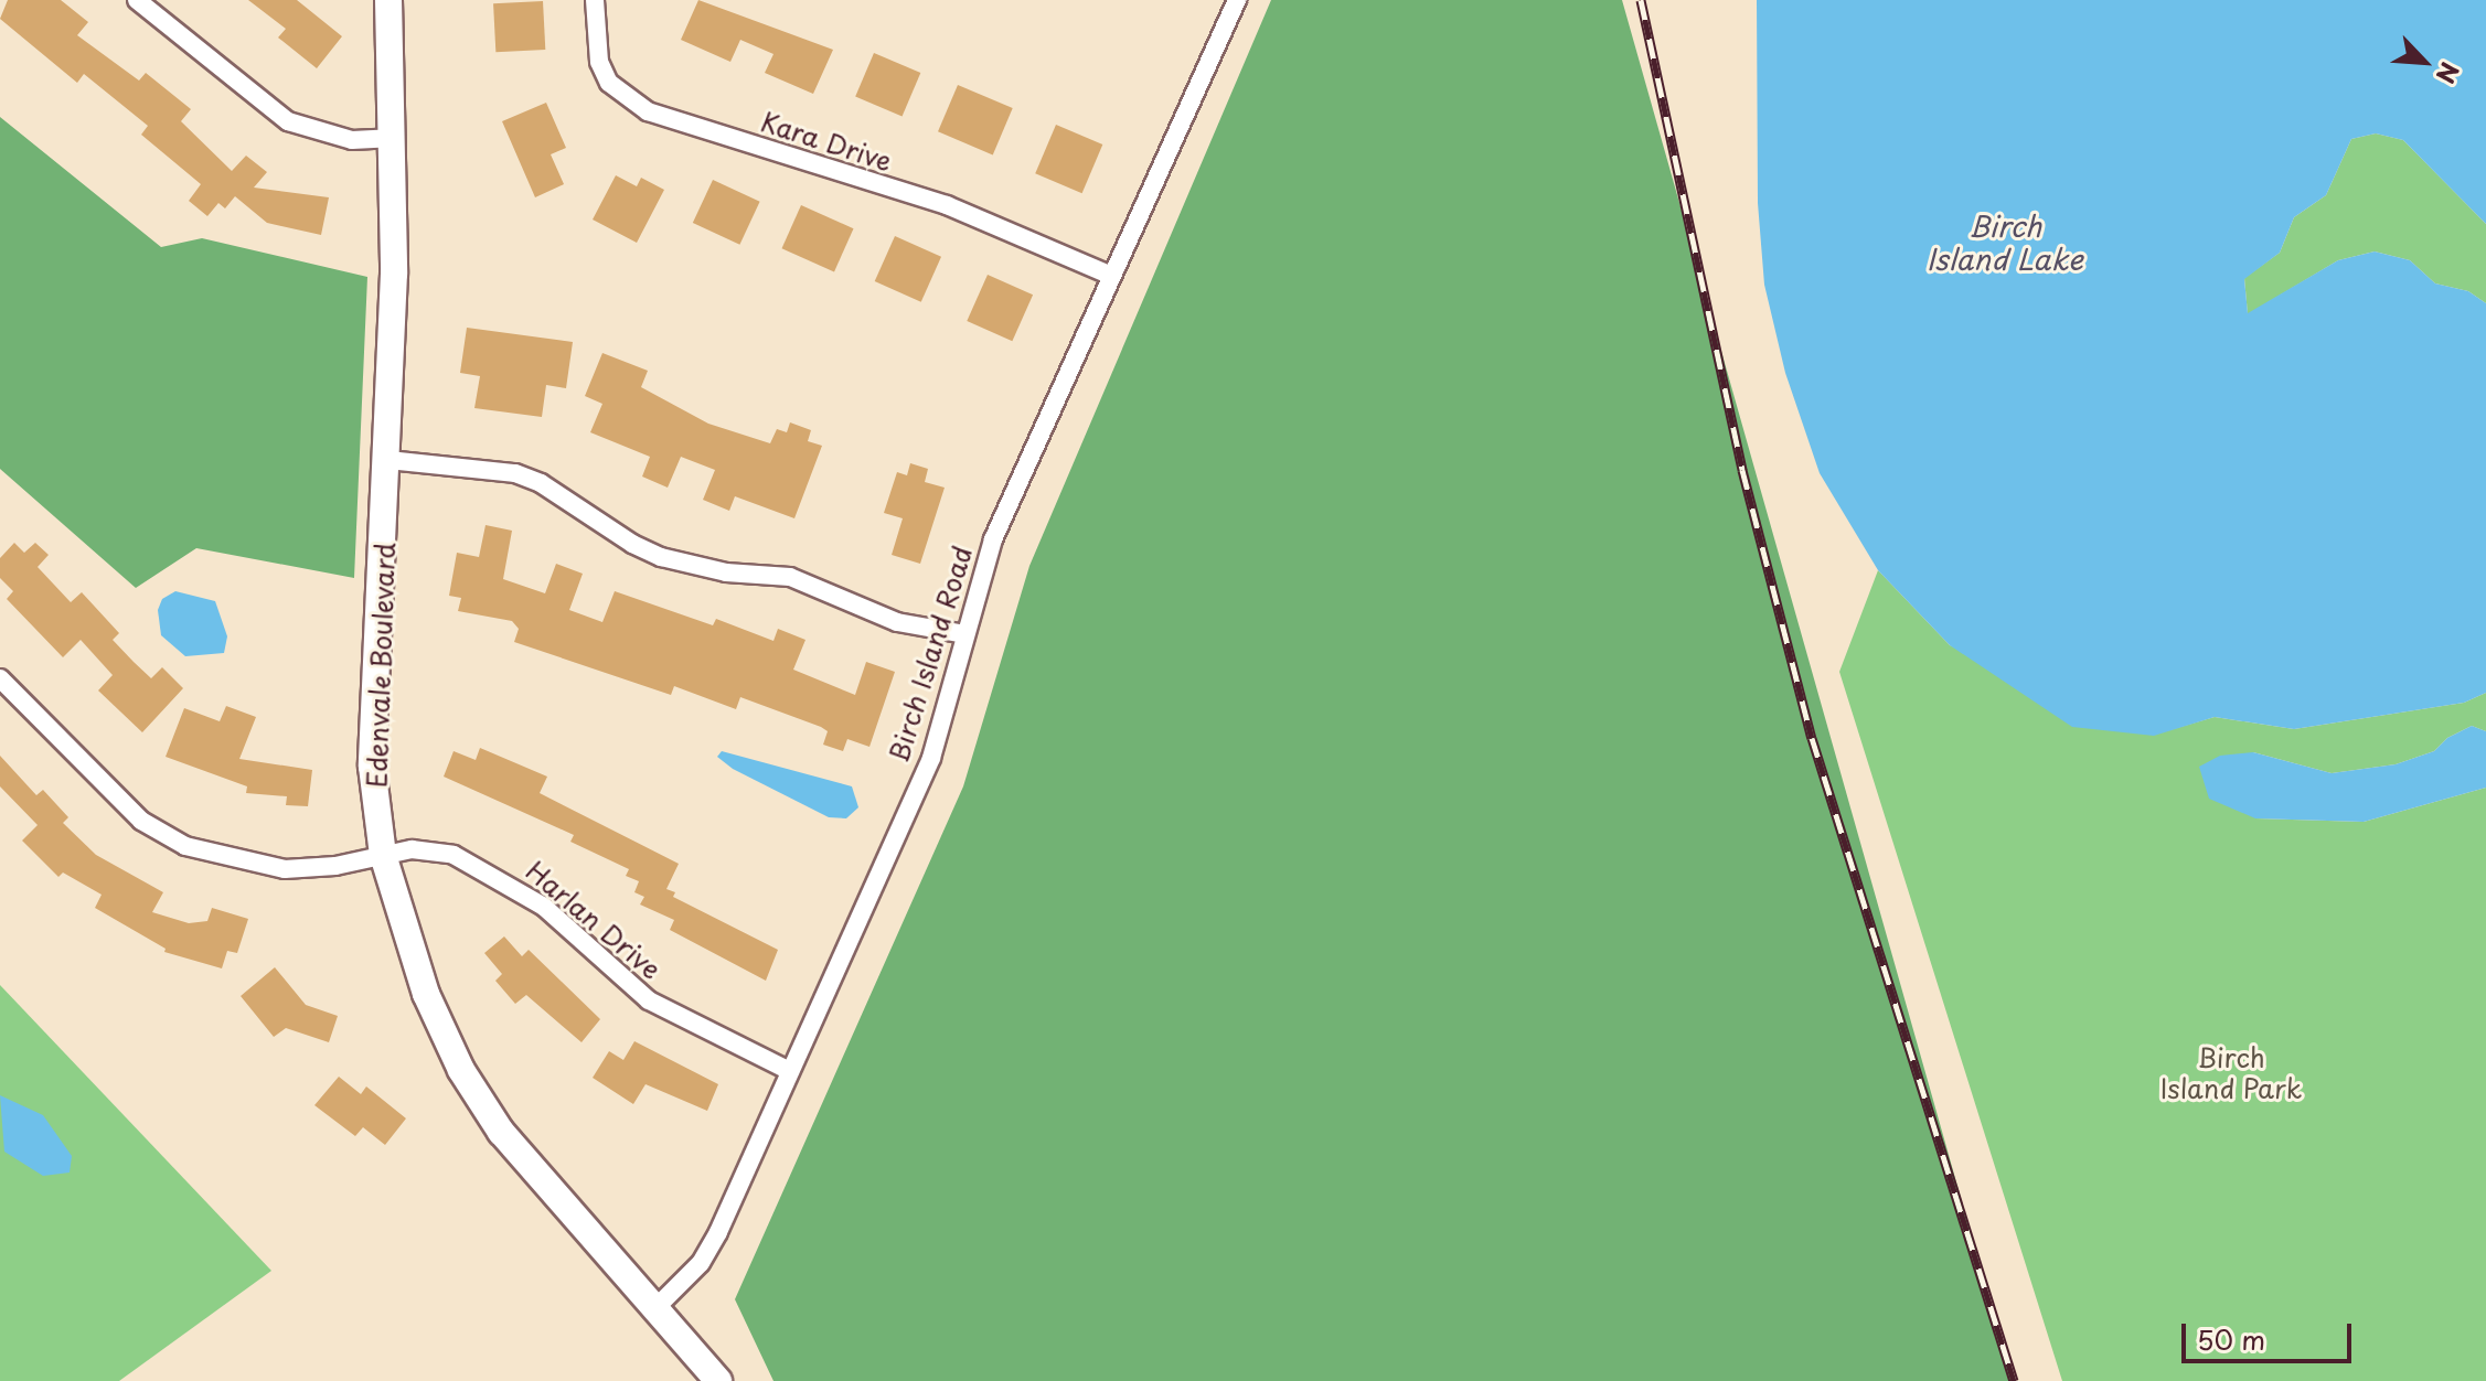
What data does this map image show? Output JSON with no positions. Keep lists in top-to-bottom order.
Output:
{
  "streets": {
    "street": [
      "Kara Drive",
      "Birch Island Road",
      "Edenvale Boulevard",
      "Harlan Drive"
    ]
  },
  "crossings": [
    ["Kara Drive", "Birch Island Road"],
    ["Birch Island Road", "Edenvale Boulevard"],
    ["Birch Island Road", "Harlan Drive"],
    ["Edenvale Boulevard", "Harlan Drive"]
  ],
  "water": ["Birch Island Lake"],
  "parks": ["Birch Island Park"],
  "scale_bar": "50 m",
  "north": "bottom right"
}
